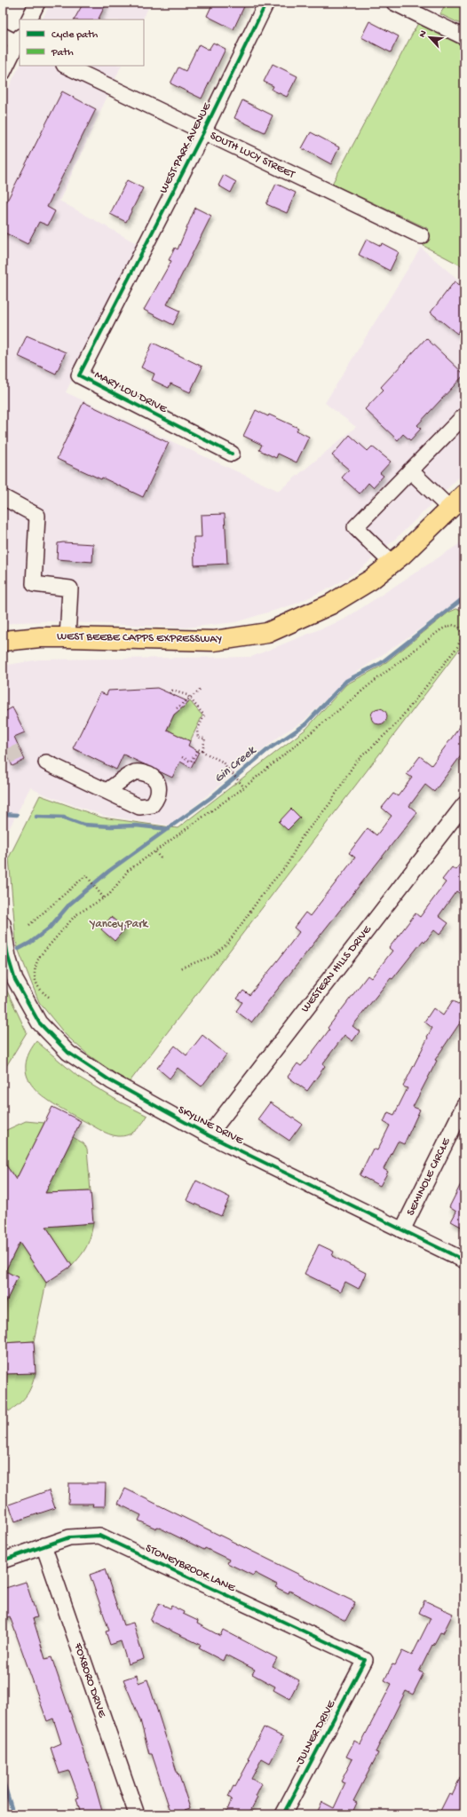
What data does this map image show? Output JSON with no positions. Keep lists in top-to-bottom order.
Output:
{
  "streets": {
    "main road": ["WEST BEEBE CAPPS EXPRESSWAY"],
    "street": [
      "WEST PARK AVENUE",
      "SOUTH LUCY STREET",
      "MARY LOU DRIVE",
      "WESTERN HILLS DRIVE",
      "SKYLINE DRIVE",
      "SEMINOLE CIRCLE",
      "STONEYBROOK LANE",
      "FOXBORO DRIVE",
      "JULNER DRIVE"
    ]
  },
  "crossings": [
    ["WEST PARK AVENUE", "SOUTH LUCY STREET"],
    ["WEST PARK AVENUE", "MARY LOU DRIVE"],
    ["WESTERN HILLS DRIVE", "SKYLINE DRIVE"],
    ["SKYLINE DRIVE", "SEMINOLE CIRCLE"],
    ["STONEYBROOK LANE", "FOXBORO DRIVE"],
    ["STONEYBROOK LANE", "JULNER DRIVE"]
  ],
  "water": ["Gin Creek"],
  "parks": ["Yancey Park"],
  "legend": ["Cycle path", "Path"],
  "north": "top left"
}
